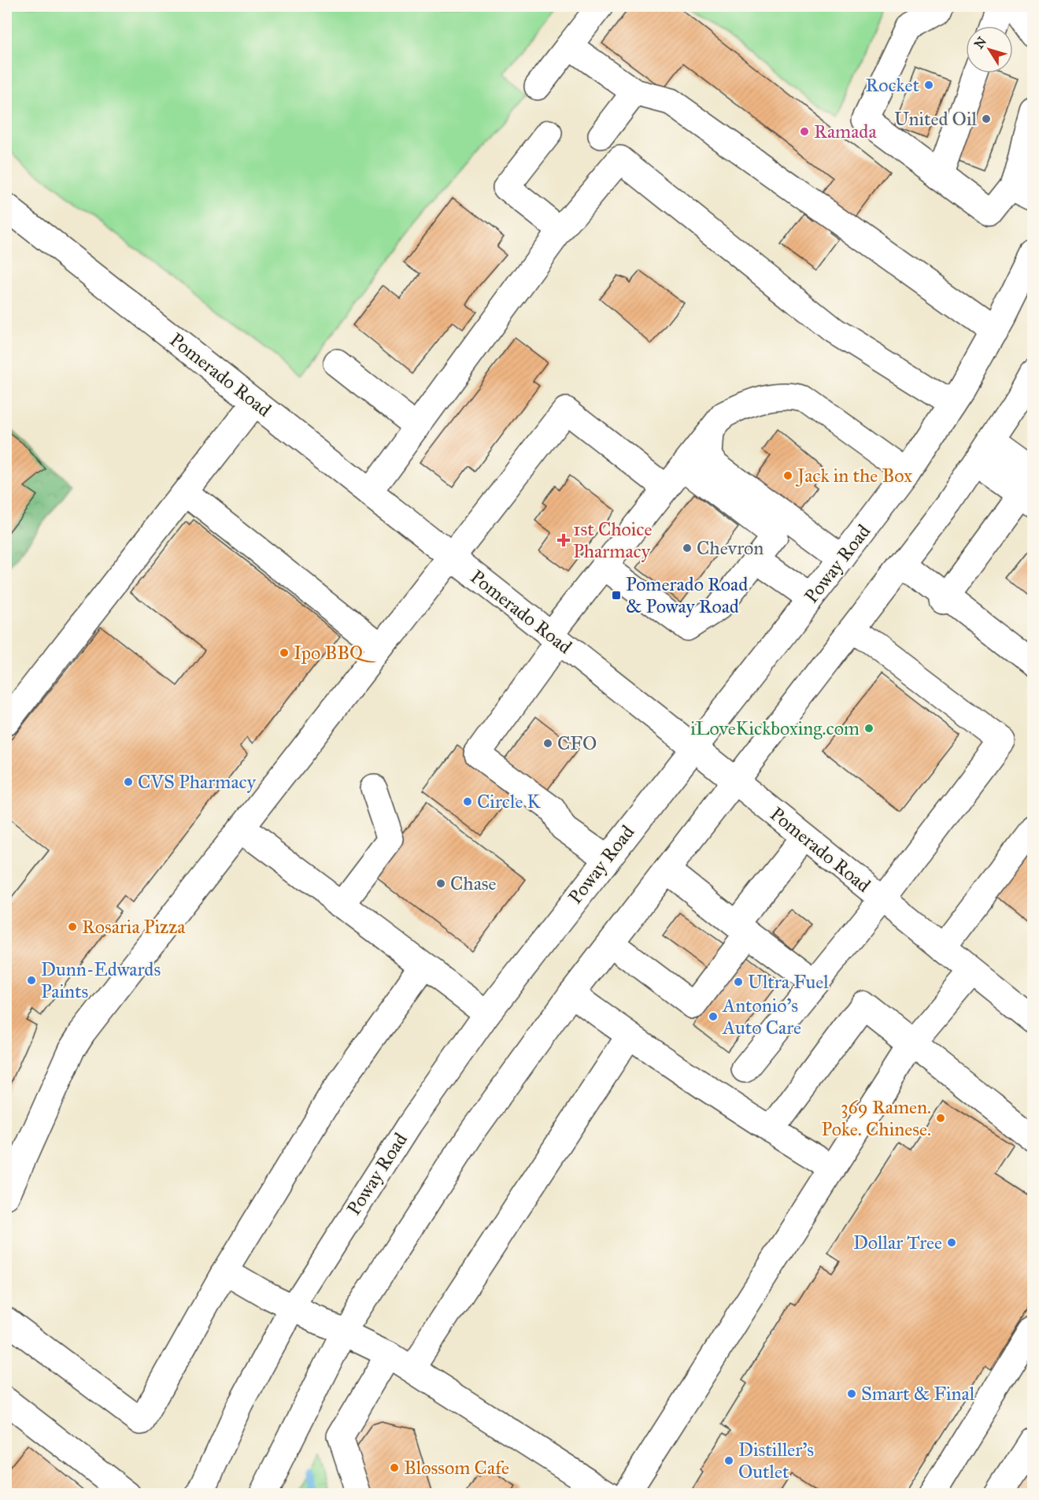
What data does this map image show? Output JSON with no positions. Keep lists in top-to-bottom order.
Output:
{
  "streets": {
    "main road": ["Pomerado Road", "Poway Road"]
  },
  "crossings": [
    ["Pomerado Road", "Poway Road"]
  ],
  "places": {
    "other": [
      "Rocket",
      "United Oil",
      "Ramada",
      "Jack in the Box",
      "Chevron",
      "Ipo BBQ",
      "iLoveKickboxing.com",
      "CFO",
      "CVS Pharmacy",
      "Circle K",
      "Chase",
      "Rosaria Pizza",
      "Dunn-Edwards Paints",
      "Ultra Fuel",
      "Antonio's Auto Care",
      "369 Ramen. Poke. Chinese.",
      "Dollar Tree",
      "Smart & Final",
      "Distiller's Outlet",
      "Blossom Cafe"
    ],
    "health": ["1st Choice Pharmacy"],
    "transit": ["Pomerado Road & Poway Road"]
  },
  "north": "top left"
}
